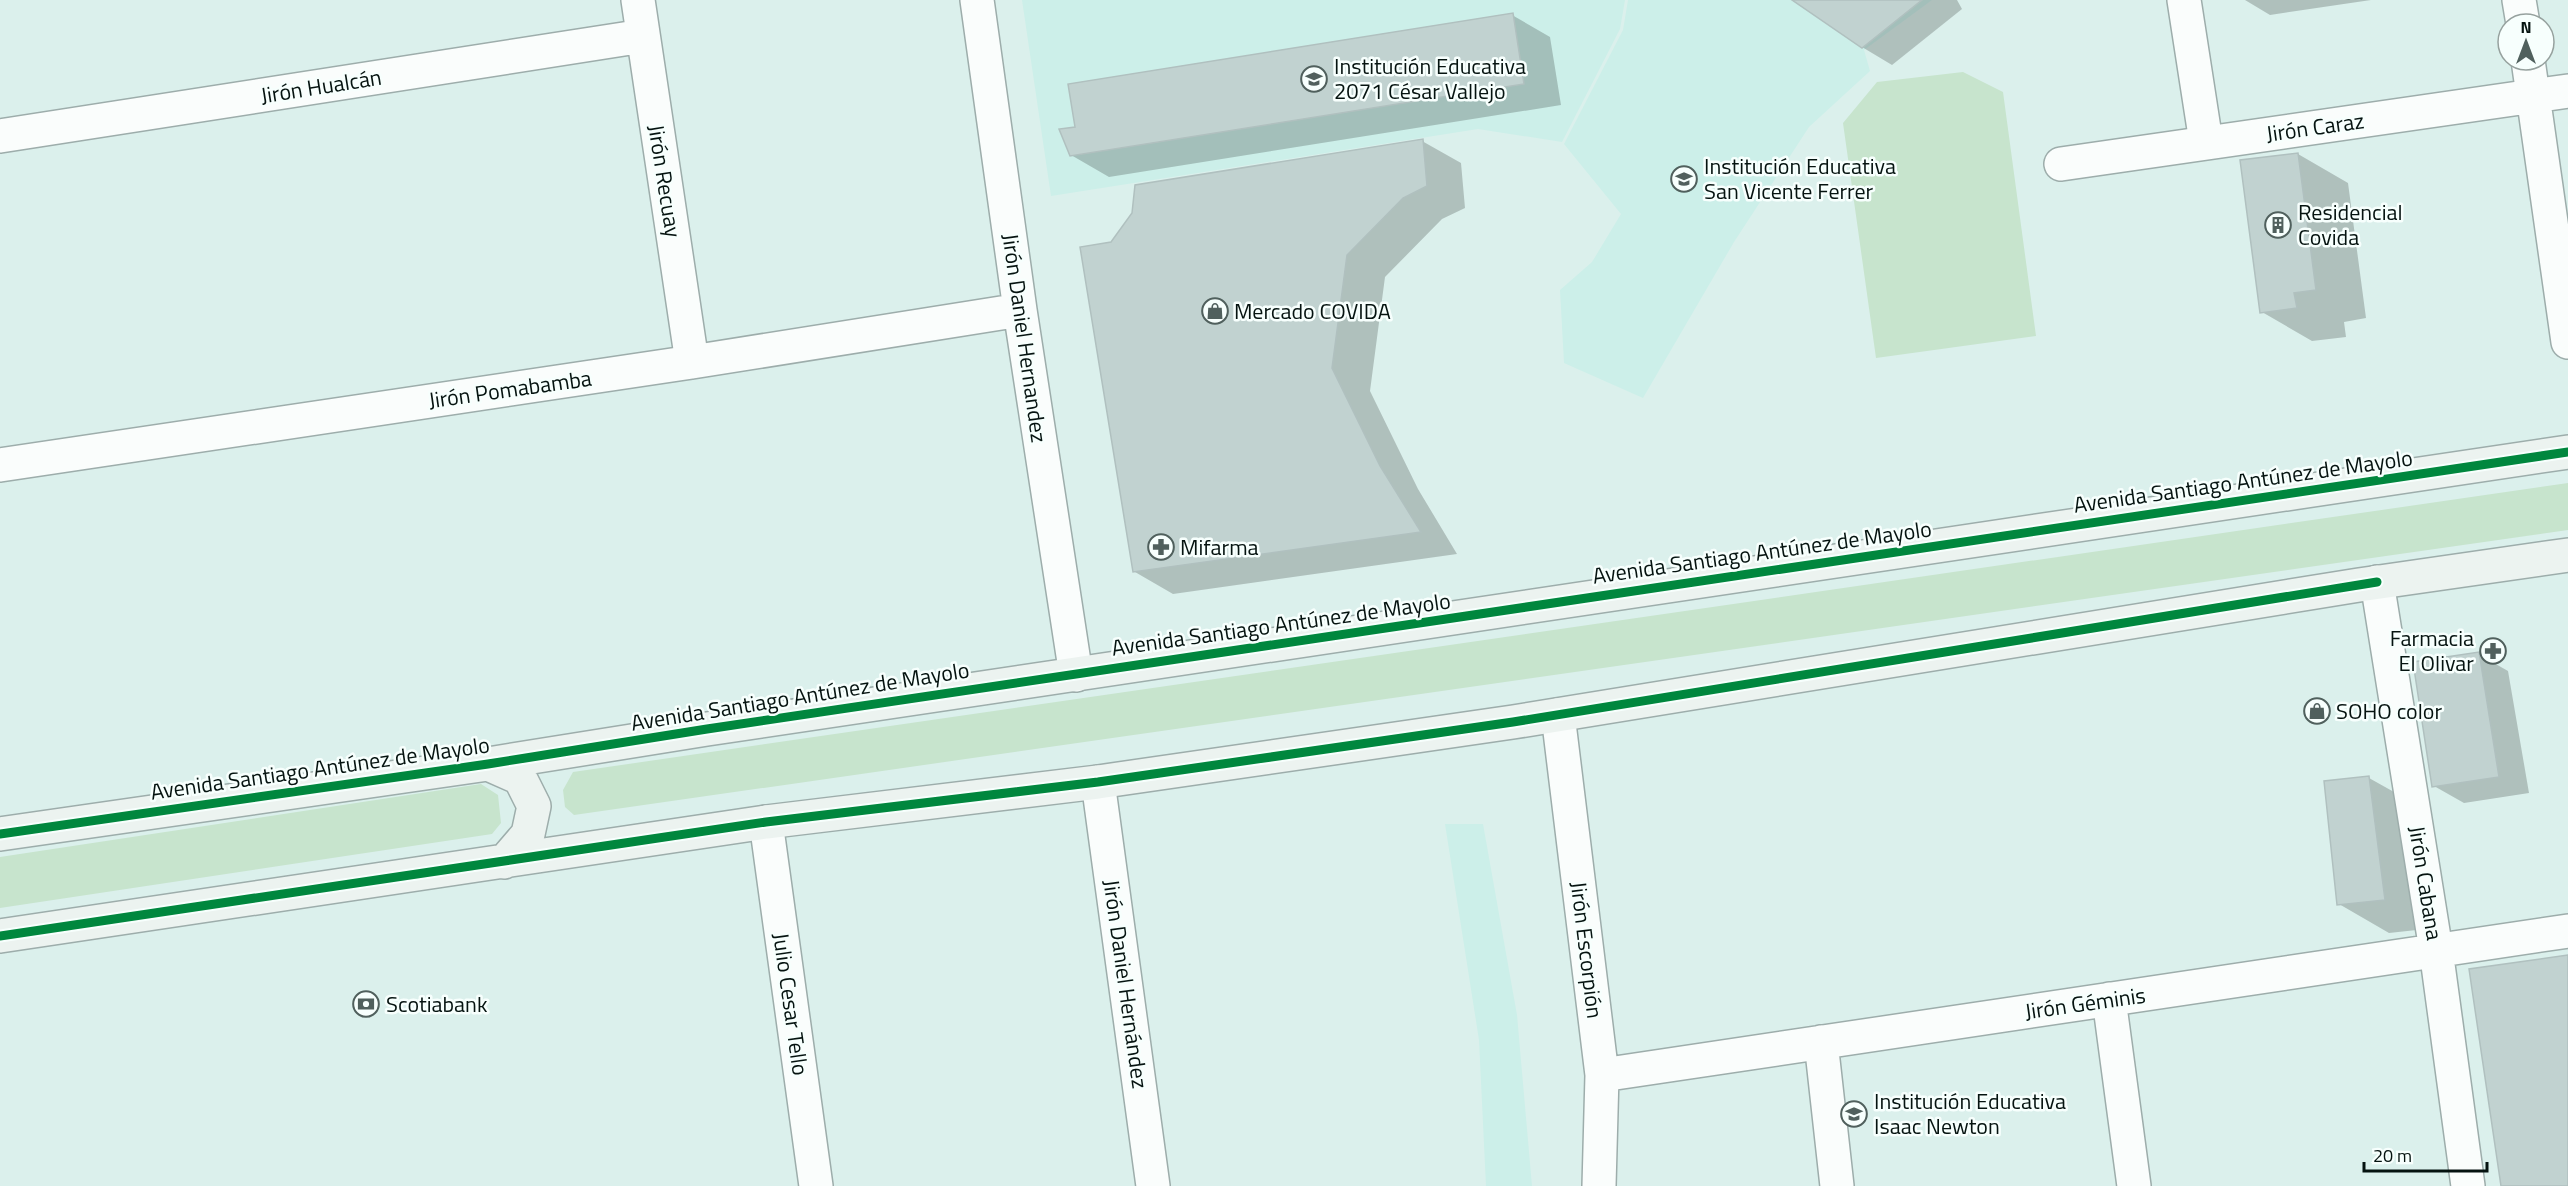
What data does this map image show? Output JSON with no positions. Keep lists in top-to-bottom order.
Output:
{
  "streets": {
    "main road": ["Avenida Santiago Antúnez de Mayolo"],
    "street": [
      "Jirón Hualcán",
      "Jirón Caraz",
      "Jirón Recuay",
      "Jirón Daniel Hernandez",
      "Jirón Pomabamba",
      "Jirón Cabana",
      "Jirón Escorpión",
      "Jirón Daniel Hernández",
      "Jirón Géminis",
      "Julio Cesar Tello"
    ]
  },
  "crossings": [
    ["Jirón Hualcán", "Jirón Recuay"],
    ["Jirón Recuay", "Jirón Pomabamba"],
    ["Jirón Daniel Hernandez", "Jirón Pomabamba"],
    ["Jirón Daniel Hernandez", "Avenida Santiago Antúnez de Mayolo"],
    ["Jirón Cabana", "Jirón Géminis"],
    ["Jirón Escorpión", "Jirón Géminis"]
  ],
  "places": {
    "school or university": ["Institución Educativa 2071 César Vallejo", "Institución Educativa San Vicente Ferrer", "Institución Educativa Isaac Newton"],
    "building": ["Residencial Covida"],
    "shop": ["Mercado COVIDA", "SOHO color"],
    "pharmacy": ["Mifarma", "Farmacia El Olivar"],
    "bank": ["Scotiabank"]
  },
  "scale_bar": "20 m",
  "north": "top"
}
